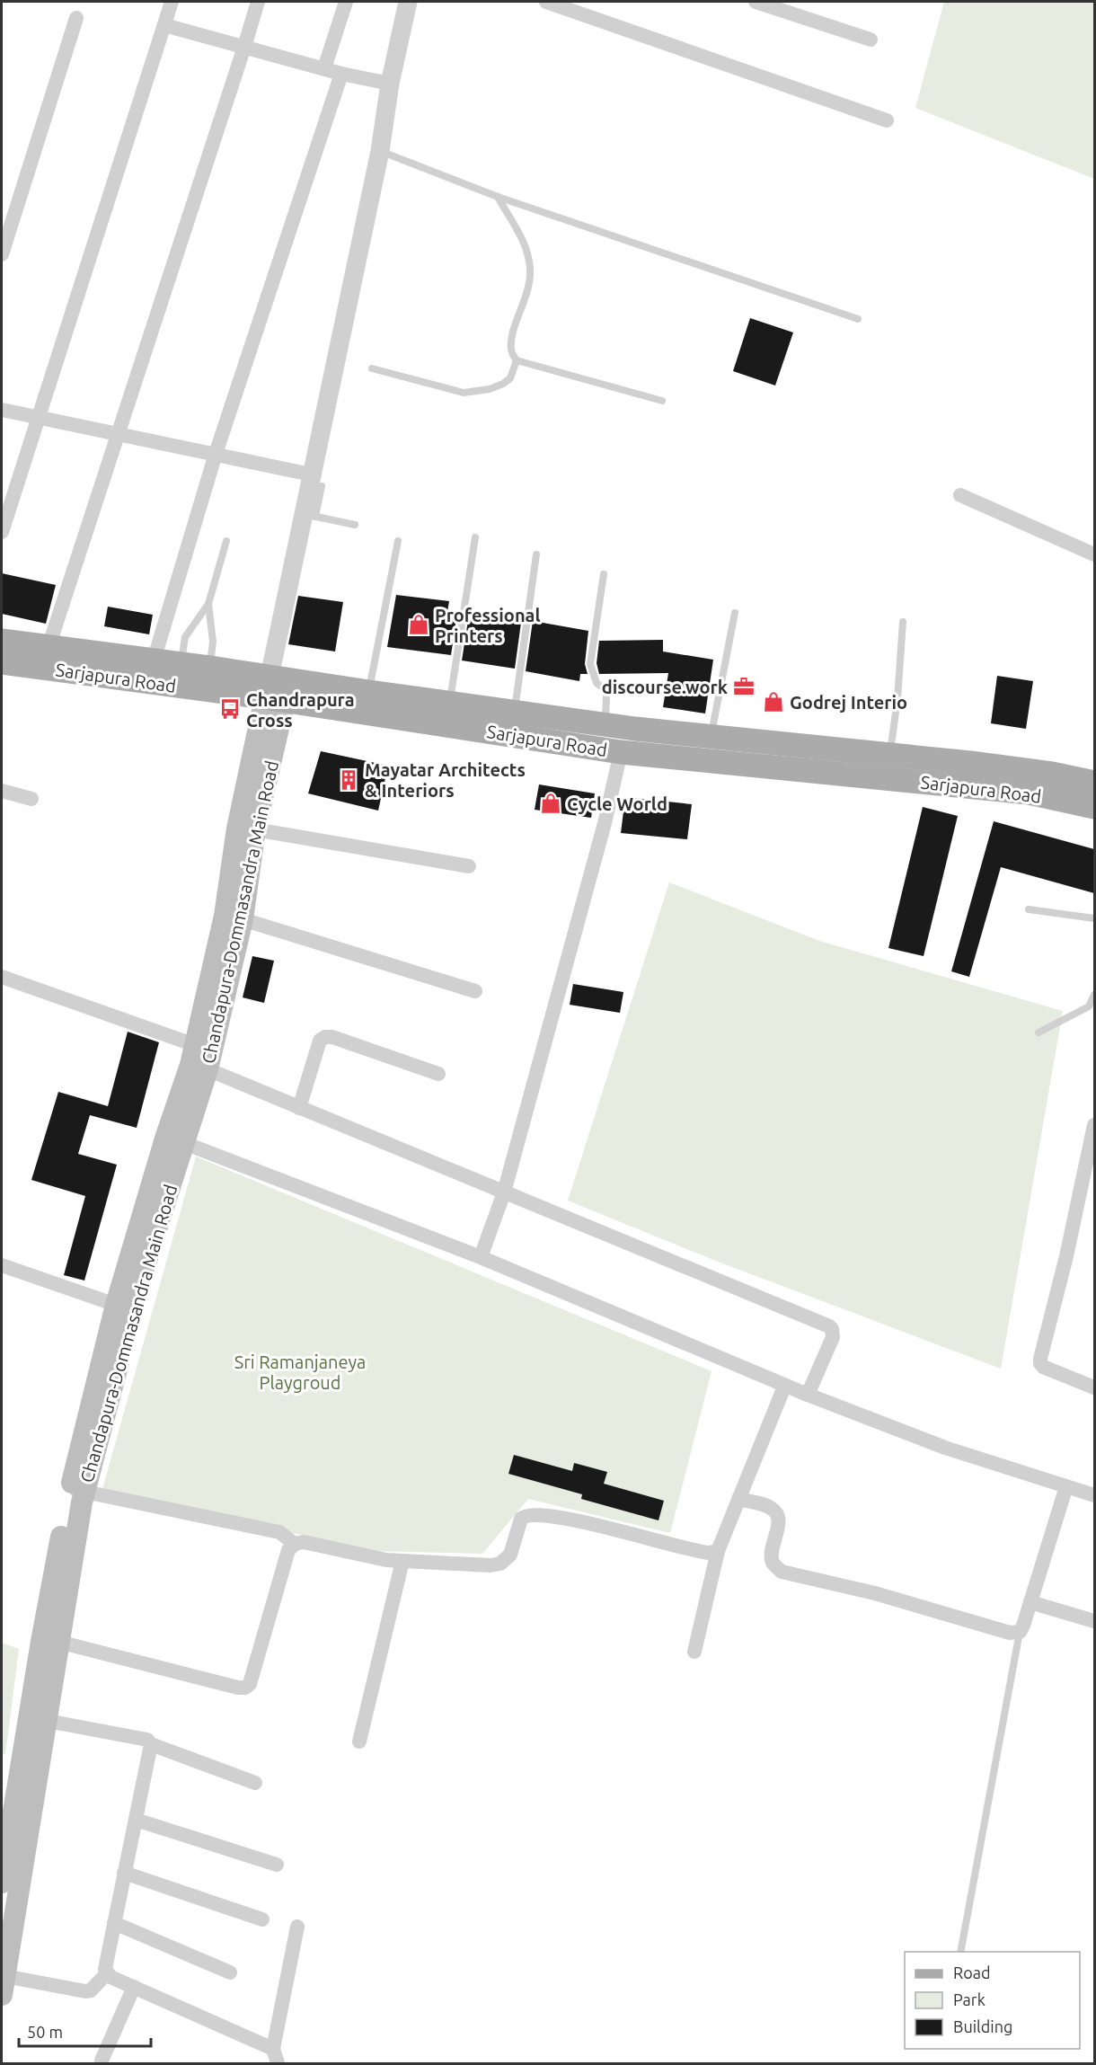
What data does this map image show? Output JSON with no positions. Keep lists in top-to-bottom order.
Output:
{
  "streets": {
    "main road": ["Sarjapura Road", "Chandapura-Dommasandra Main Road"]
  },
  "crossings": [
    ["Sarjapura Road", "Chandapura-Dommasandra Main Road"]
  ],
  "parks": ["Sri Ramanjaneya Playgroud"],
  "places": {
    "shop": ["Professional Printers", "Godrej Interio", "Cycle World"],
    "office": ["discourse.work"],
    "bus stop": ["Chandrapura Cross"],
    "building": ["Mayatar Architects & Interiors"]
  },
  "legend": ["Road", "Park", "Building"],
  "scale_bar": "50 m"
}
